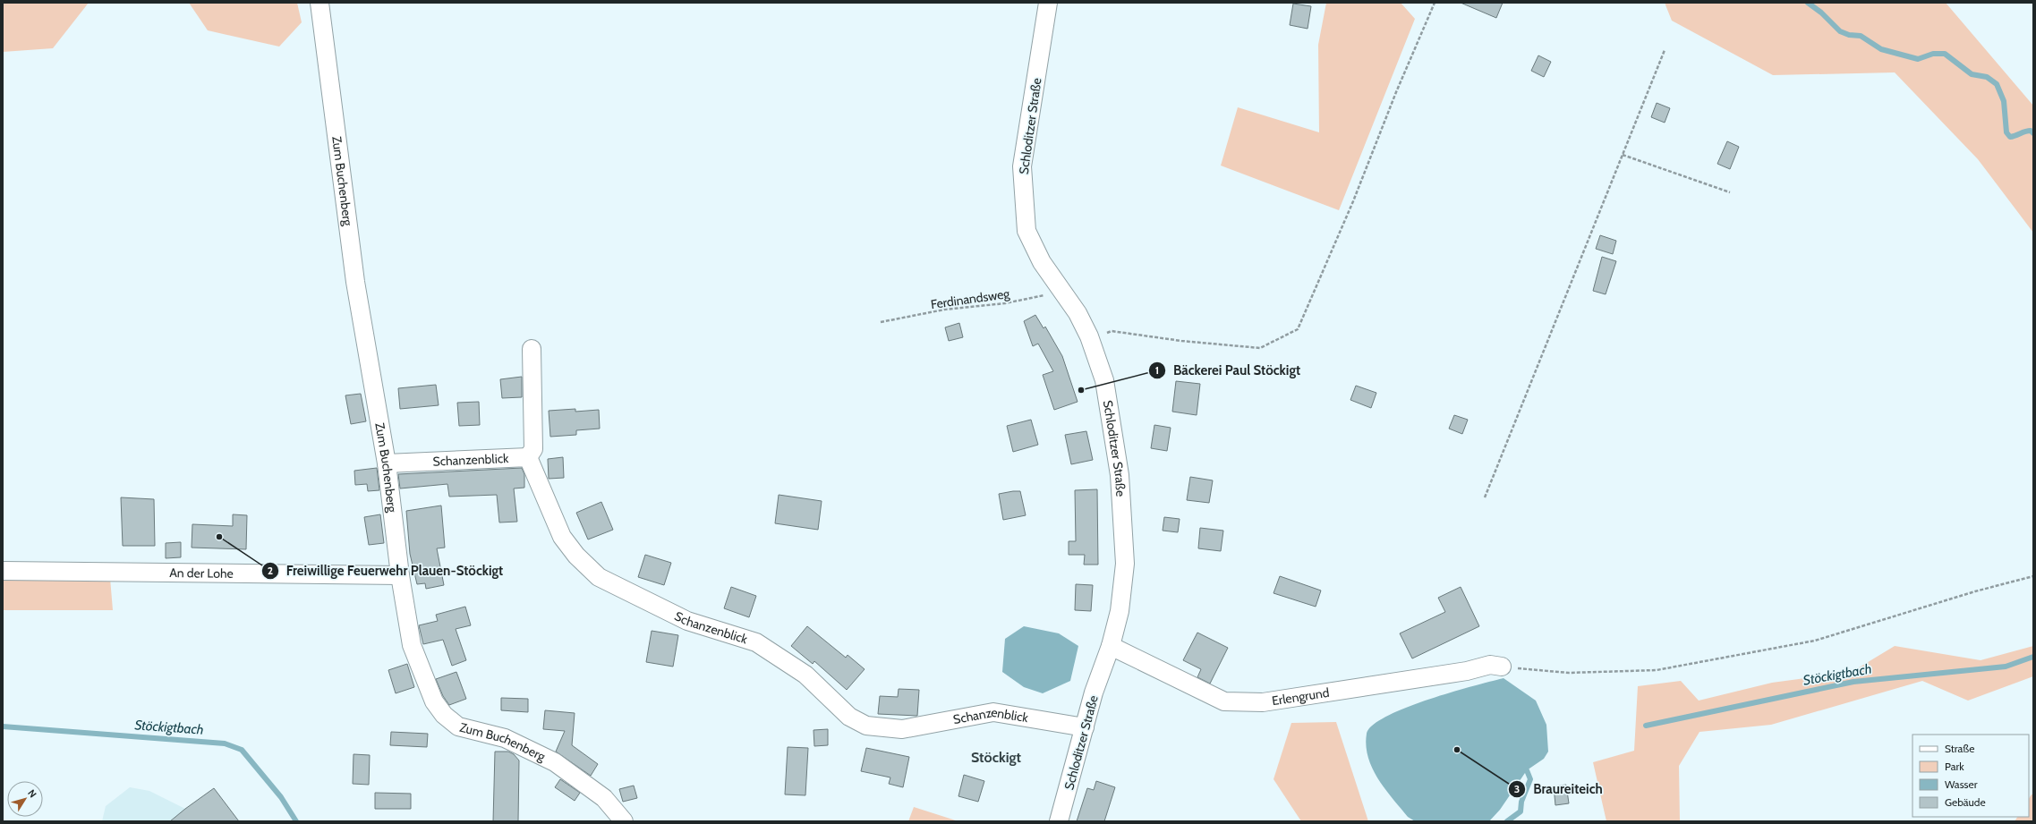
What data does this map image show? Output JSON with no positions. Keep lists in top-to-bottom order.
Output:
{
  "streets": {
    "street": [
      "Schloditzer Straße",
      "Zum Buchenberg",
      "Schanzenblick",
      "An der Lohe",
      "Erlengrund"
    ],
    "path": ["Ferdinandsweg"]
  },
  "crossings": [
    ["Schloditzer Straße", "Ferdinandsweg"],
    ["Schloditzer Straße", "Schanzenblick"],
    ["Schloditzer Straße", "Erlengrund"],
    ["Zum Buchenberg", "Schanzenblick"],
    ["Zum Buchenberg", "An der Lohe"]
  ],
  "districts": ["Stöckigt"],
  "water": ["Stöckigtbach"],
  "places": ["Bäckerei Paul Stöckigt", "Freiwillige Feuerwehr Plauen-Stöckigt", "Braureiteich"],
  "legend": [
    "Straße",
    "Park",
    "Wasser",
    "Gebäude"
  ],
  "north": "top right"
}
